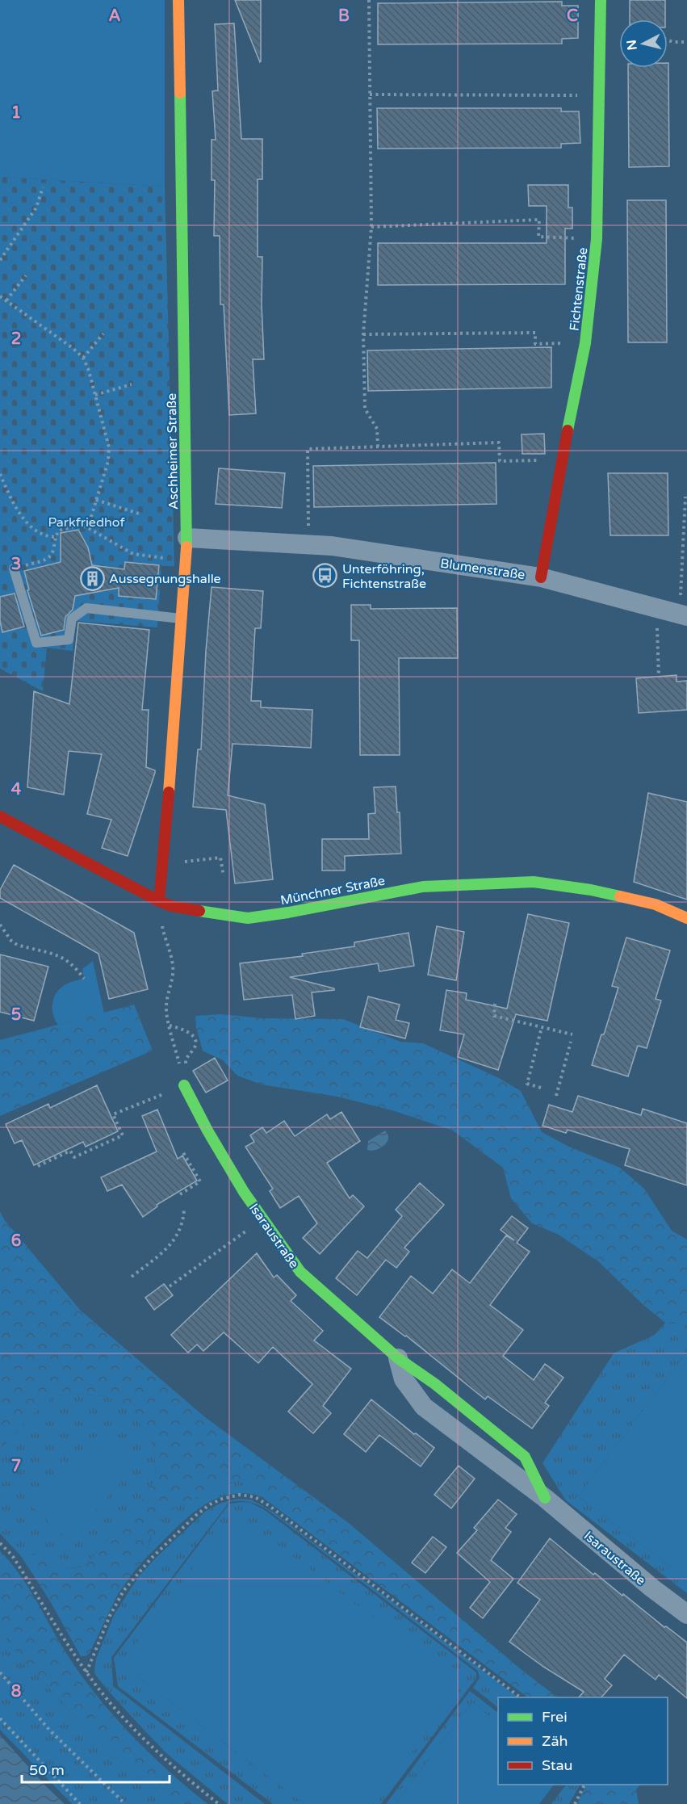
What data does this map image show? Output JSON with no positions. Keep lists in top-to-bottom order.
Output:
{
  "streets": {
    "street": [
      "Fichtenstraße",
      "Aschheimer Straße",
      "Blumenstraße",
      "Münchner Straße",
      "Isaraustraße"
    ]
  },
  "crossings": [
    ["Fichtenstraße", "Blumenstraße"],
    ["Aschheimer Straße", "Blumenstraße"],
    ["Aschheimer Straße", "Münchner Straße"]
  ],
  "parks": ["Parkfriedhof"],
  "places": {
    "bus stop": ["Unterföhring, Fichtenstraße"],
    "building": ["Aussegnungshalle"]
  },
  "legend": ["Frei", "Zäh", "Stau"],
  "scale_bar": "50 m",
  "north": "left",
  "grid": {
    "columns": ["A", "B", "C"],
    "rows": [
      "1",
      "2",
      "3",
      "4",
      "5",
      "6",
      "7",
      "8"
    ]
  }
}
